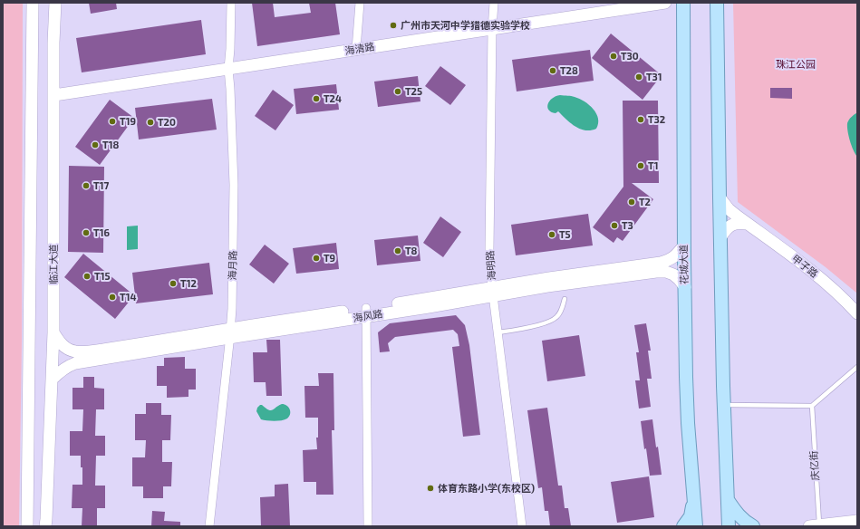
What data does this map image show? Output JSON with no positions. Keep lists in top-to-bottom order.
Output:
{
  "streets": {
    "main road": ["花城大道"],
    "street": [
      "海清路",
      "临江大道",
      "海月路",
      "海明路",
      "甲子路",
      "海风路"
    ],
    "lane": ["庆亿街"]
  },
  "crossings": [
    ["海清路", "临江大道"],
    ["海清路", "海月路"],
    ["海清路", "海明路"],
    ["临江大道", "海风路"],
    ["花城大道", "海风路"],
    ["海月路", "海风路"],
    ["海明路", "海风路"]
  ],
  "parks": ["珠江公园"],
  "places": [
    "广州市天河中学猎德实验学校",
    "T30",
    "T28",
    "T31",
    "T25",
    "T24",
    "T32",
    "T19",
    "T20",
    "T18",
    "T1",
    "T17",
    "T2",
    "T3",
    "T16",
    "T5",
    "T8",
    "T9",
    "T15",
    "T12",
    "T14",
    "体育东路小学(东校区)"
  ]
}
